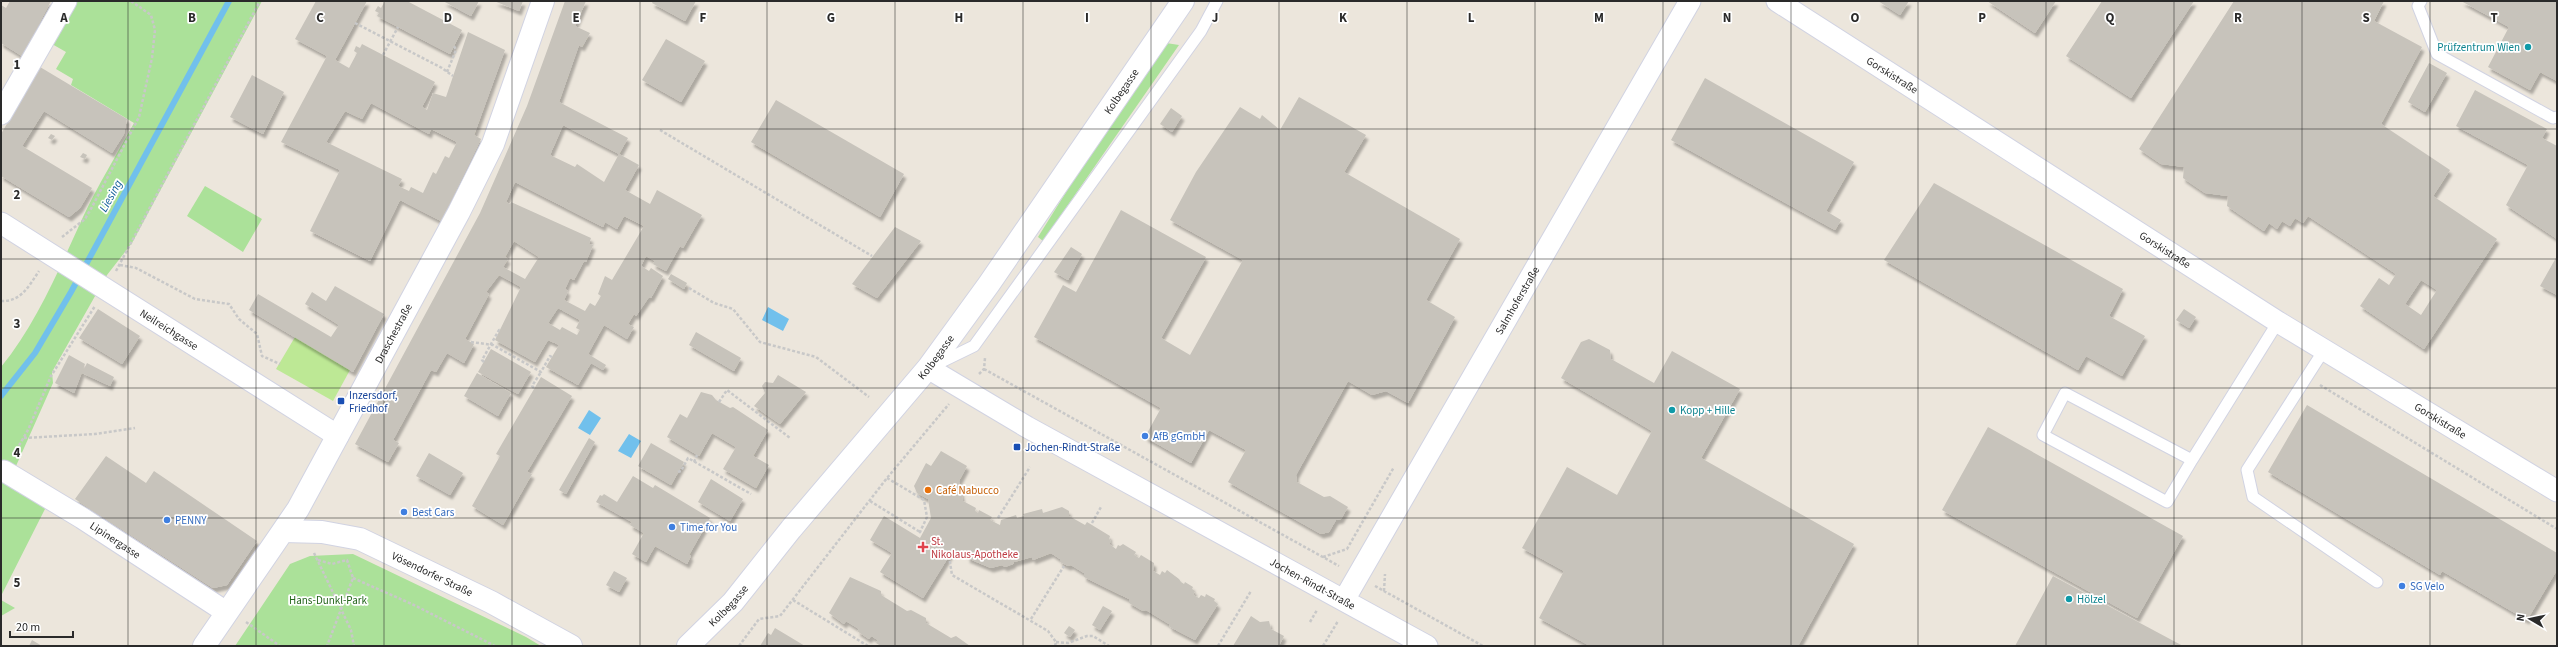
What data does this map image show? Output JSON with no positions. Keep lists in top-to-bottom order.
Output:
{
  "streets": {
    "main road": ["Kolbegasse", "Draschestraße", "Vösendorfer Straße"],
    "street": [
      "Gorskistraße",
      "Salmhoferstraße",
      "Neilreichgasse",
      "Lipinergasse",
      "Jochen-Rindt-Straße"
    ]
  },
  "crossings": [
    ["Kolbegasse", "Jochen-Rindt-Straße"],
    ["Salmhoferstraße", "Jochen-Rindt-Straße"],
    ["Neilreichgasse", "Draschestraße"],
    ["Draschestraße", "Lipinergasse"],
    ["Draschestraße", "Vösendorfer Straße"]
  ],
  "water": ["Liesing"],
  "parks": ["Hans-Dunkl-Park"],
  "places": {
    "other": [
      "Prüfzentrum Wien",
      "Kopp + Hille",
      "AfB gGmbH",
      "Café Nabucco",
      "Best Cars",
      "PENNY",
      "Time for You",
      "SG Velo",
      "Hölzel"
    ],
    "transit": ["Inzersdorf, Friedhof", "Jochen-Rindt-Straße"],
    "health": ["St. Nikolaus-Apotheke"]
  },
  "scale_bar": "20 m",
  "north": "left",
  "grid": {
    "columns": [
      "A",
      "B",
      "C",
      "D",
      "E",
      "F",
      "G",
      "H",
      "I",
      "J",
      "K",
      "L",
      "M",
      "N",
      "O",
      "P",
      "Q",
      "R",
      "S",
      "T"
    ],
    "rows": [
      "1",
      "2",
      "3",
      "4",
      "5"
    ]
  }
}
